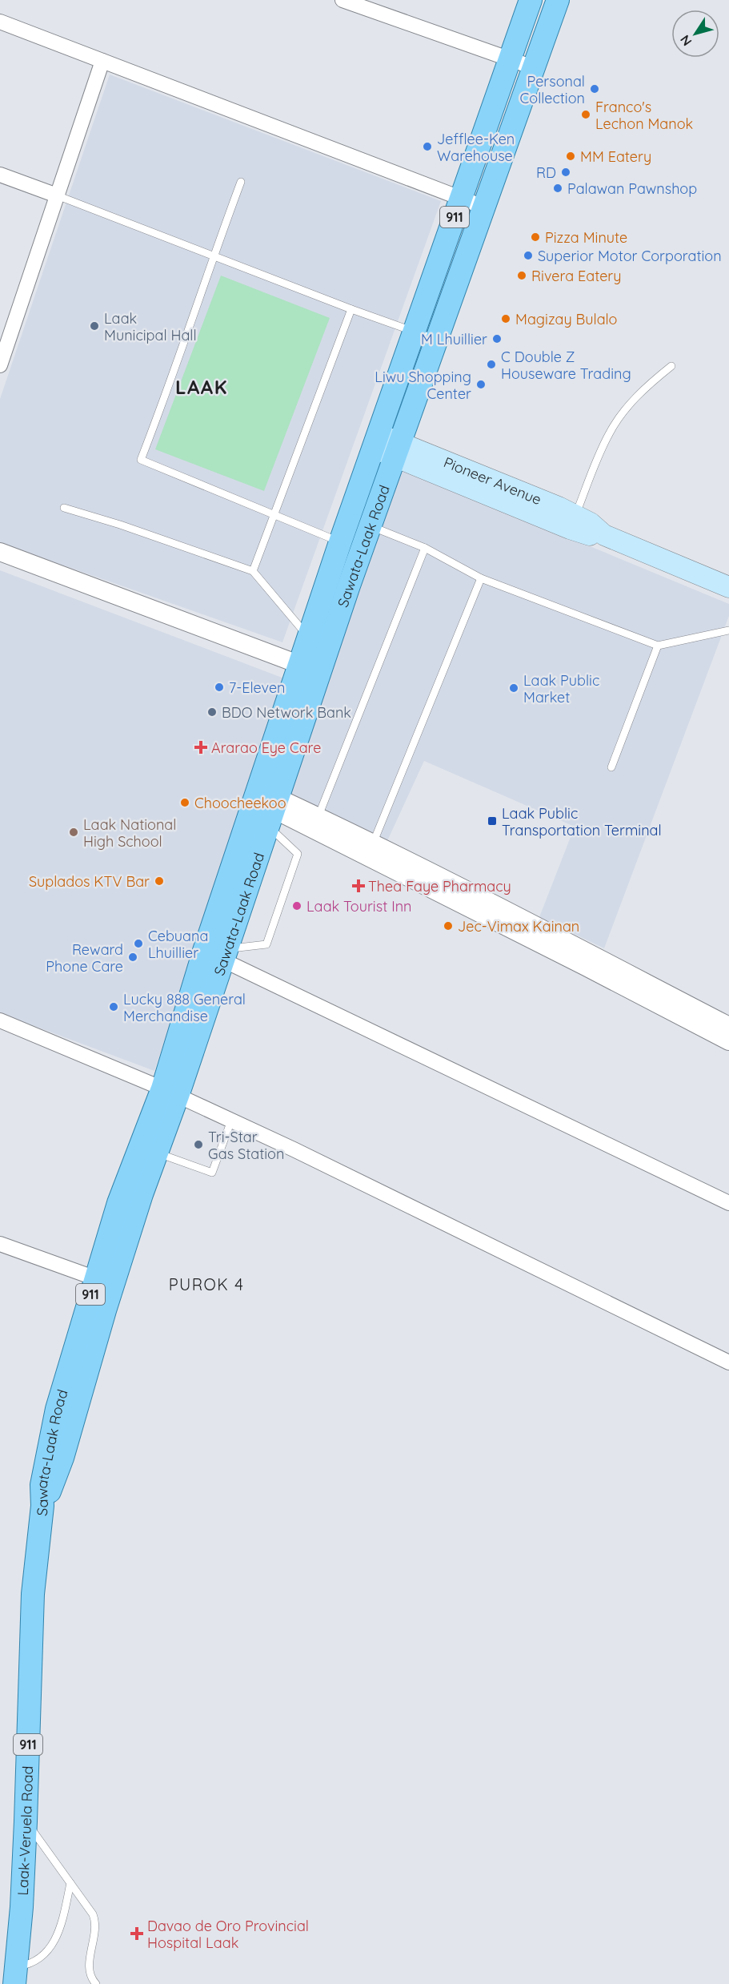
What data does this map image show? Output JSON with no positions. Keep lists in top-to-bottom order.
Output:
{
  "streets": {
    "main road": [
      "911",
      "Pioneer Avenue",
      "Sawata-Laak Road",
      "Laak-Veruela Road"
    ]
  },
  "crossings": [
    ["Pioneer Avenue", "Sawata-Laak Road"],
    ["Sawata-Laak Road", "Laak-Veruela Road"]
  ],
  "districts": ["LAAK", "PUROK 4"],
  "places": {
    "other": [
      "Personal Collection",
      "Franco's Lechon Manok",
      "Jefflee-Ken Warehouse",
      "MM Eatery",
      "RD",
      "Palawan Pawnshop",
      "Pizza Minute",
      "Superior Motor Corporation",
      "Rivera Eatery",
      "Magizay Bulalo",
      "Laak Municipal Hall",
      "M Lhuillier",
      "C Double Z Houseware Trading",
      "Liwu Shopping Center",
      "7-Eleven",
      "Laak Public Market",
      "BDO Network Bank",
      "Choocheekoo",
      "Laak National High School",
      "Suplados KTV Bar",
      "Laak Tourist Inn",
      "Jec-Vimax Kainan",
      "Cebuana Lhuillier",
      "Reward Phone Care",
      "Lucky 888 General Merchandise",
      "Tri-Star Gas Station"
    ],
    "health": ["Ararao Eye Care", "Thea Faye Pharmacy", "Davao de Oro Provincial Hospital Laak"],
    "transit": ["Laak Public Transportation Terminal"]
  },
  "north": "bottom left"
}
